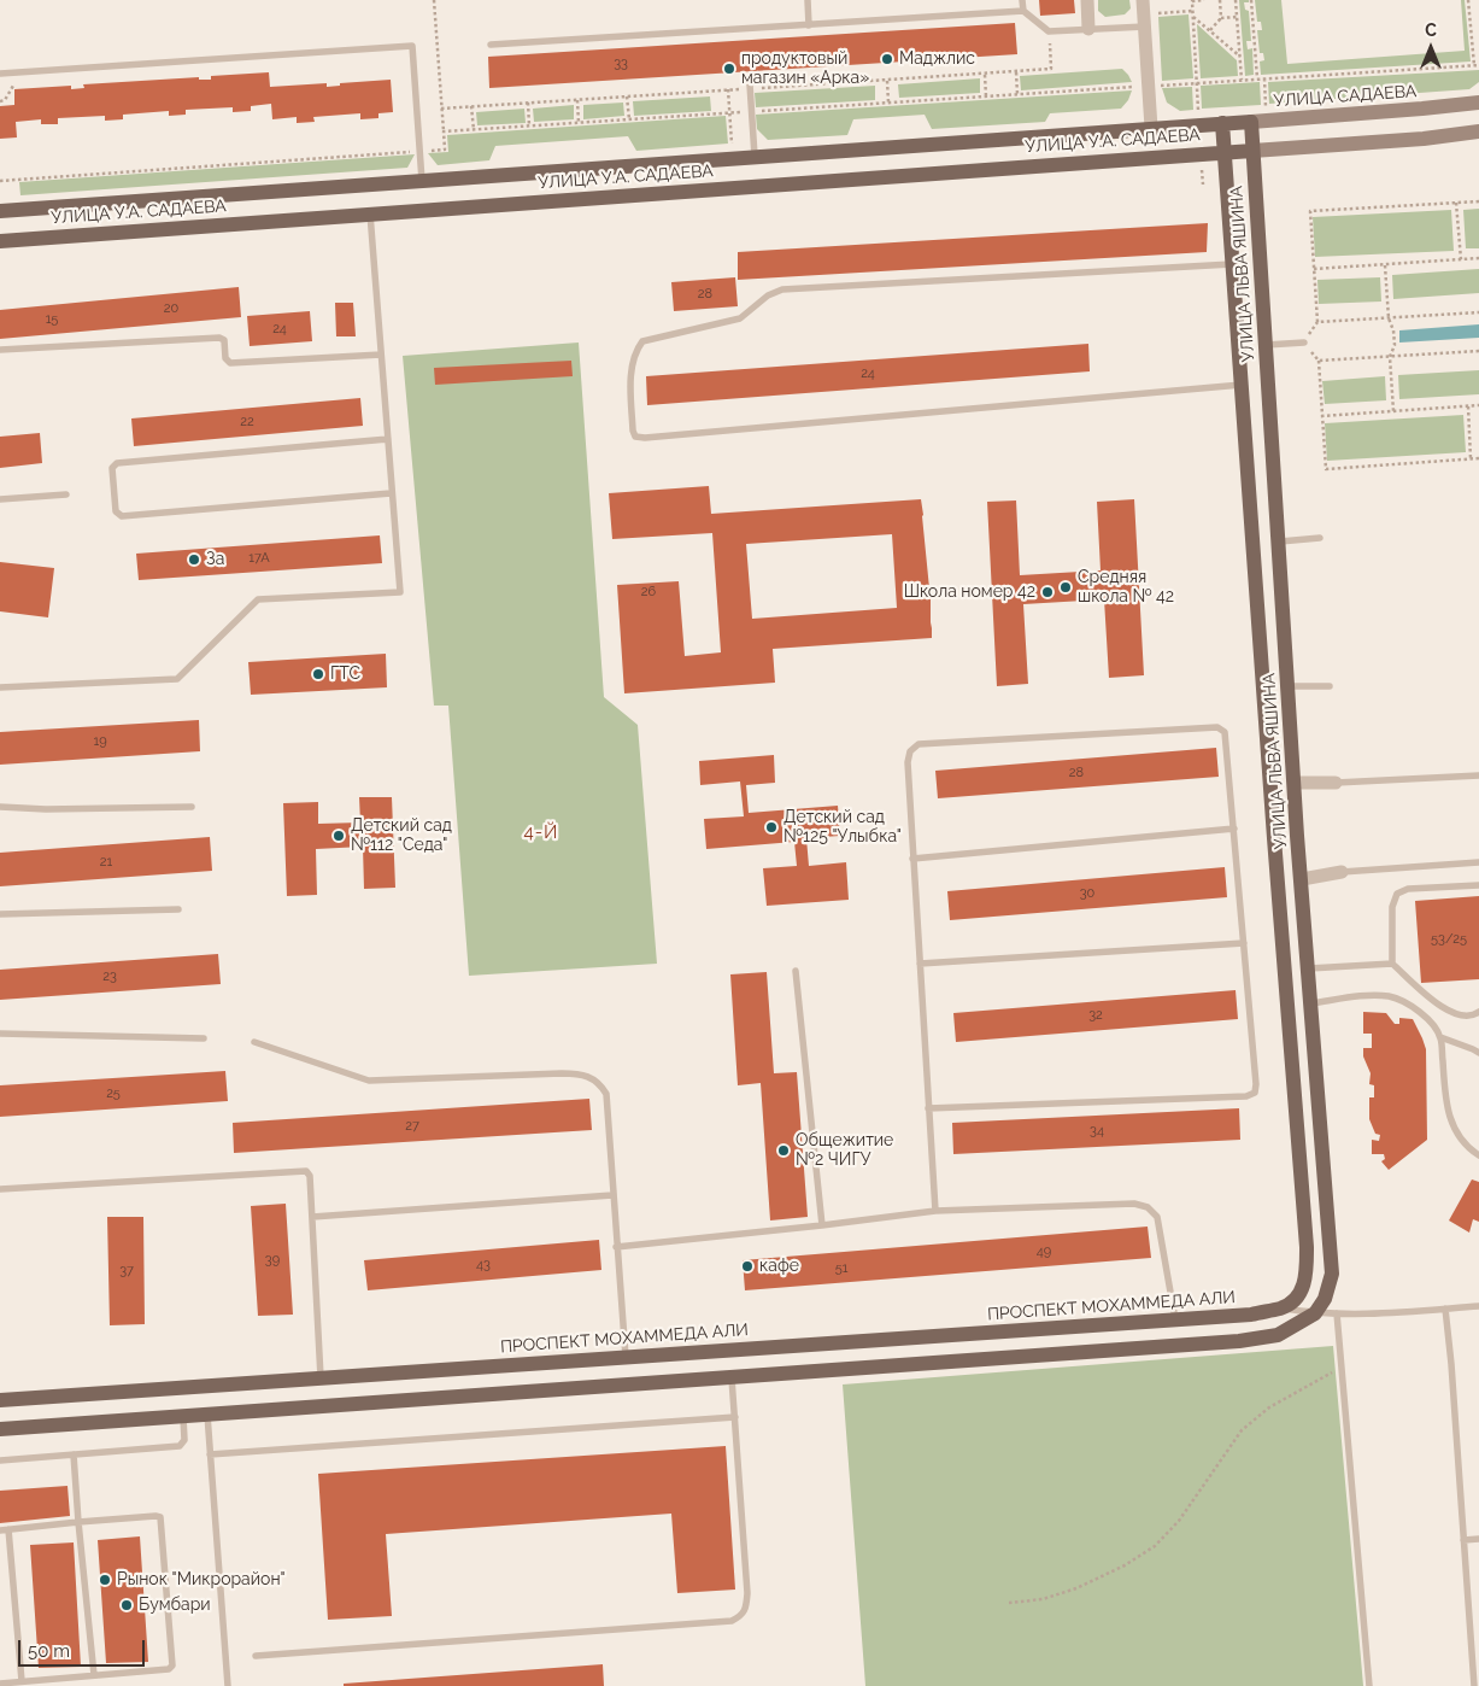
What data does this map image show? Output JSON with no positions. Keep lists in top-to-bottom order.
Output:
{
  "streets": {
    "main road": [
      "УЛИЦА САДАЕВА",
      "УЛИЦА У.А. САДАЕВА",
      "УЛИЦА ЛЬВА ЯШИНА",
      "ПРОСПЕКТ МОХАММЕДА АЛИ"
    ]
  },
  "crossings": [
    ["УЛИЦА САДАЕВА", "УЛИЦА У.А. САДАЕВА"],
    ["УЛИЦА САДАЕВА", "УЛИЦА ЛЬВА ЯШИНА"],
    ["УЛИЦА У.А. САДАЕВА", "УЛИЦА ЛЬВА ЯШИНА"],
    ["УЛИЦА ЛЬВА ЯШИНА", "ПРОСПЕКТ МОХАММЕДА АЛИ"]
  ],
  "districts": ["4-Й"],
  "places": [
    "Маджлис",
    "продуктовый магазин «Арка»",
    "За",
    "Средняя школа № 42",
    "Школа номер 42",
    "ГТС",
    "Детский сад №125 \"Улыбка\"",
    "Детский сад №112 \"Седа\"",
    "Общежитие №2 ЧИГУ",
    "кафе",
    "Рынок \"Микрорайон\"",
    "Бумбари"
  ],
  "house_numbers": [
    "33",
    "28",
    "20",
    "15",
    "24",
    "24",
    "22",
    "17А",
    "26",
    "19",
    "28",
    "21",
    "30",
    "53/25",
    "23",
    "32",
    "25",
    "27",
    "34",
    "49",
    "39",
    "43",
    "51",
    "37"
  ],
  "scale_bar": "50 m",
  "north": "top"
}
